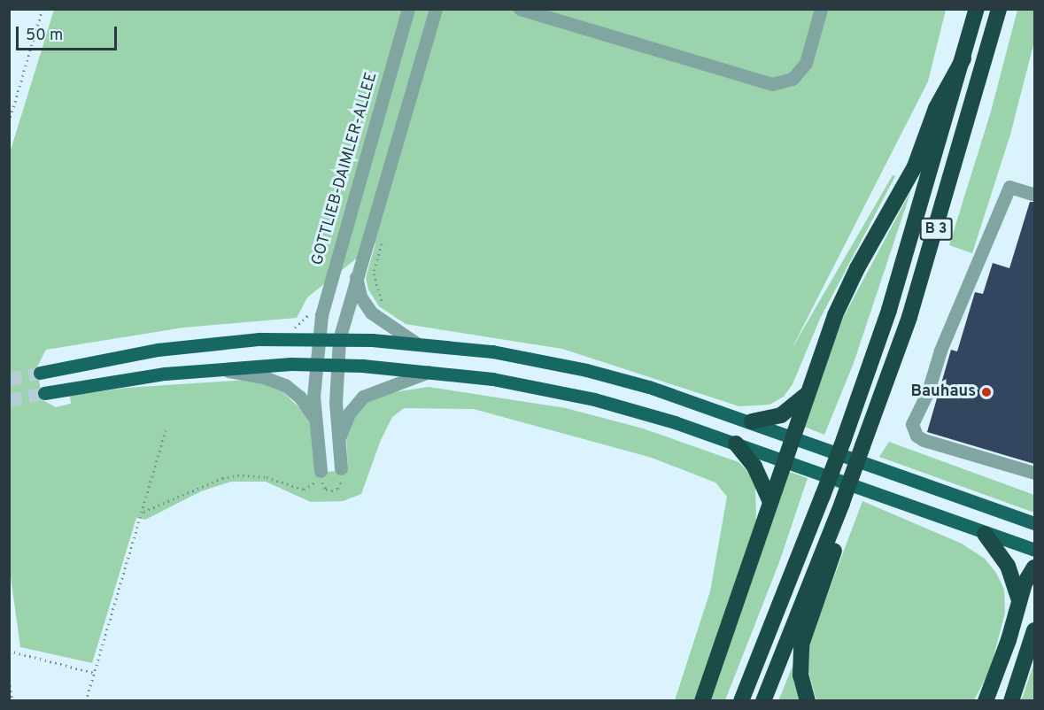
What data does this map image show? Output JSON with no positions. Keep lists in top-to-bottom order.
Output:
{
  "streets": {
    "highway": ["B 3"],
    "street": ["GOTTLIEB-DAIMLER-ALLEE"]
  },
  "places": ["Bauhaus"],
  "scale_bar": "50 m"
}
